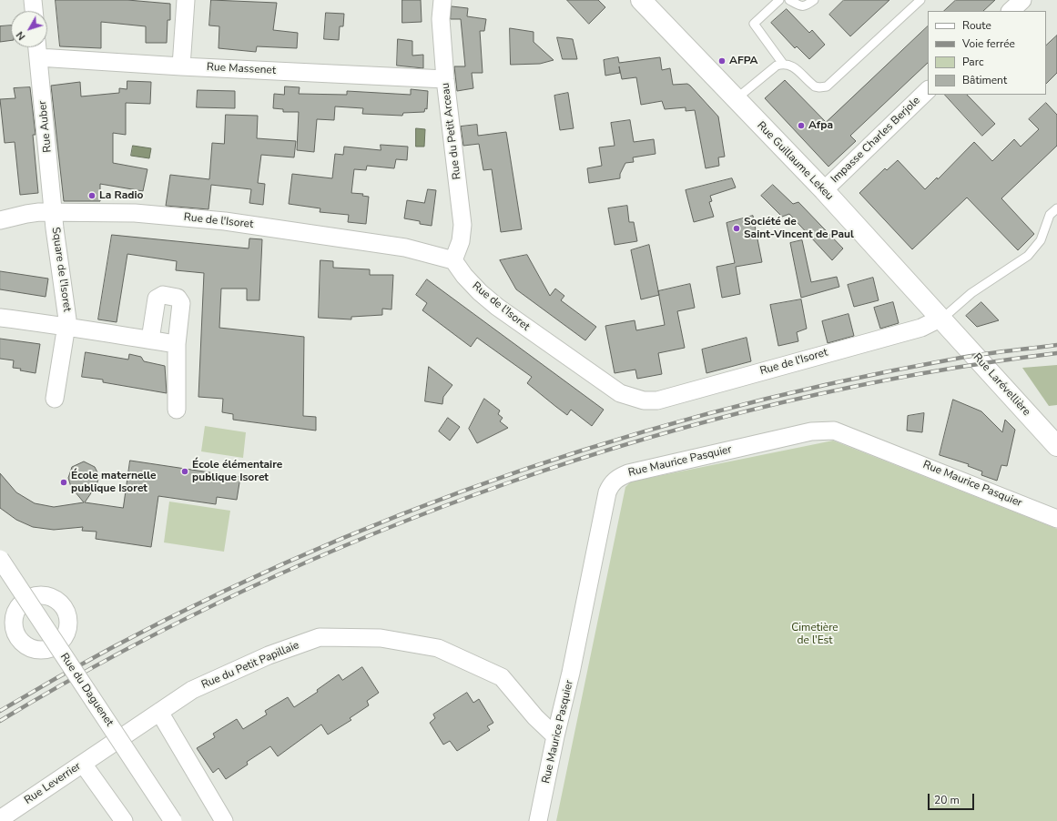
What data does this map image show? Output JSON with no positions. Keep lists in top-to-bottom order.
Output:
{
  "streets": {
    "street": [
      "Rue Massenet",
      "Rue Auber",
      "Rue du Petit Arceau",
      "Impasse Charles Berjole",
      "Rue Guillaume Lekeu",
      "Rue de l'Isoret",
      "Square de l'Isoret",
      "Rue Larévellière",
      "Rue Maurice Pasquier",
      "Rue du Petit Papillaie",
      "Rue du Daguenet",
      "Rue Leverrier"
    ]
  },
  "crossings": [
    ["Rue Massenet", "Rue Auber"],
    ["Rue Massenet", "Rue du Petit Arceau"],
    ["Rue Auber", "Rue de l'Isoret"],
    ["Rue Auber", "Square de l'Isoret"],
    ["Rue du Petit Arceau", "Rue de l'Isoret"],
    ["Impasse Charles Berjole", "Rue Guillaume Lekeu"],
    ["Rue Guillaume Lekeu", "Rue de l'Isoret"],
    ["Rue Guillaume Lekeu", "Rue Larévellière"],
    ["Rue de l'Isoret", "Square de l'Isoret"],
    ["Rue de l'Isoret", "Rue Larévellière"],
    ["Rue Maurice Pasquier", "Rue du Petit Papillaie"],
    ["Rue du Petit Papillaie", "Rue Leverrier"]
  ],
  "parks": ["Cimetière de l'Est"],
  "places": [
    "AFPA",
    "Afpa",
    "La Radio",
    "Société de Saint-Vincent de Paul",
    "École élémentaire publique Isoret",
    "École maternelle publique Isoret"
  ],
  "legend": [
    "Route",
    "Voie ferrée",
    "Parc",
    "Bâtiment"
  ],
  "scale_bar": "20 m",
  "north": "bottom left"
}
